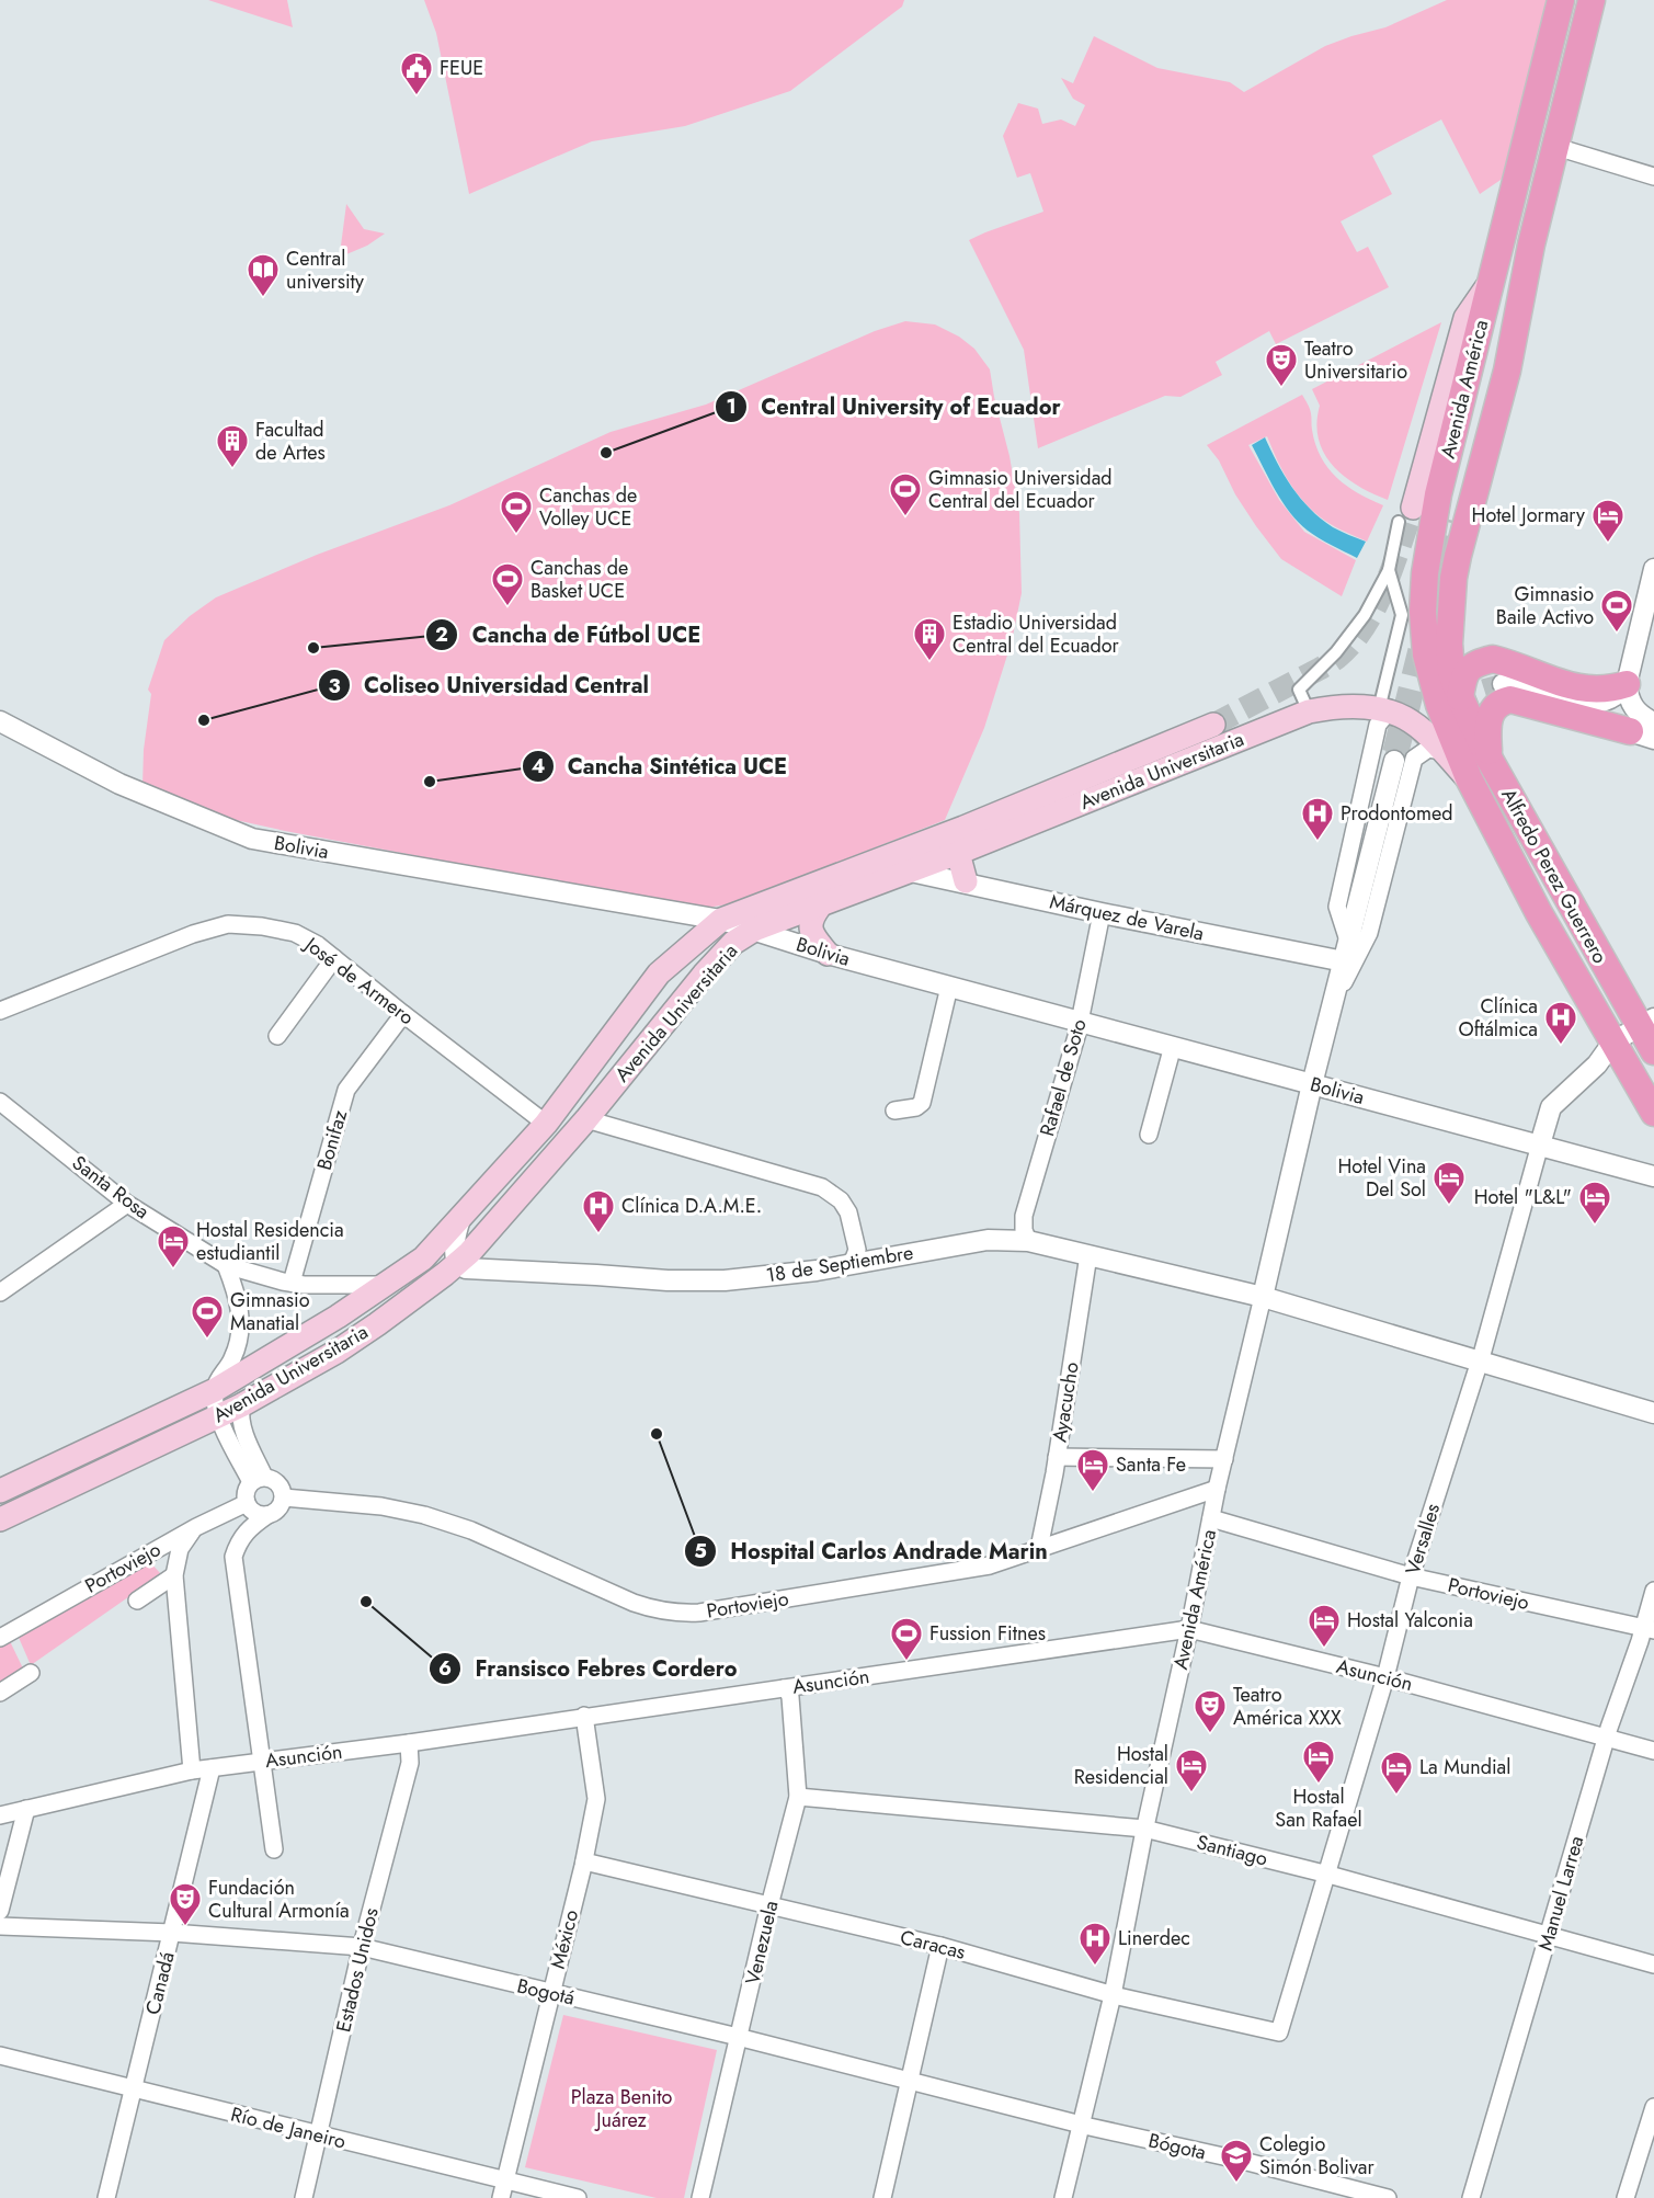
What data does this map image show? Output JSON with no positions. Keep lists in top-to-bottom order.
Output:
{
  "streets": {
    "main road": ["Avenida América", "Avenida Universitaria", "Alfredo Perez Guerrero"],
    "street": [
      "Bolivia",
      "Márquez de Varela",
      "José de Armero",
      "Rafael de Soto",
      "Bonifaz",
      "Santa Rosa",
      "18 de Septiembre",
      "Ayacucho",
      "Versalles",
      "Portoviejo",
      "Asunción",
      "Santiago",
      "Manuel Larrea",
      "México",
      "Venezuela",
      "Caracas",
      "Estados Unidos",
      "Canadá",
      "Bogotá",
      "Río de Janeiro",
      "Bógota"
    ]
  },
  "crossings": [
    ["Avenida América", "Avenida Universitaria"],
    ["Avenida América", "Bolivia"],
    ["Avenida América", "Alfredo Perez Guerrero"],
    ["Avenida América", "Márquez de Varela"],
    ["Avenida América", "18 de Septiembre"],
    ["Avenida América", "Portoviejo"],
    ["Avenida América", "Asunción"],
    ["Avenida América", "Santiago"],
    ["Avenida América", "Caracas"],
    ["Avenida América", "Bogotá"],
    ["Avenida América", "Bógota"],
    ["Avenida Universitaria", "Bolivia"],
    ["Avenida Universitaria", "Alfredo Perez Guerrero"],
    ["Avenida Universitaria", "Márquez de Varela"],
    ["Avenida Universitaria", "José de Armero"],
    ["Avenida Universitaria", "Santa Rosa"],
    ["Avenida Universitaria", "18 de Septiembre"],
    ["Bolivia", "Rafael de Soto"],
    ["Bolivia", "Versalles"],
    ["Alfredo Perez Guerrero", "Versalles"],
    ["Márquez de Varela", "Rafael de Soto"],
    ["José de Armero", "Bonifaz"],
    ["Rafael de Soto", "18 de Septiembre"],
    ["Bonifaz", "Santa Rosa"],
    ["18 de Septiembre", "Ayacucho"],
    ["18 de Septiembre", "Versalles"],
    ["Ayacucho", "Portoviejo"],
    ["Versalles", "Portoviejo"],
    ["Versalles", "Asunción"],
    ["Versalles", "Santiago"],
    ["Versalles", "Caracas"],
    ["Portoviejo", "Manuel Larrea"],
    ["Asunción", "Manuel Larrea"],
    ["Asunción", "México"],
    ["Asunción", "Venezuela"],
    ["Asunción", "Estados Unidos"],
    ["Asunción", "Canadá"],
    ["Santiago", "Manuel Larrea"],
    ["Santiago", "Venezuela"],
    ["México", "Caracas"],
    ["México", "Bogotá"],
    ["México", "Río de Janeiro"],
    ["Venezuela", "Caracas"],
    ["Venezuela", "Bogotá"],
    ["Estados Unidos", "Bogotá"],
    ["Estados Unidos", "Río de Janeiro"],
    ["Canadá", "Bogotá"],
    ["Canadá", "Río de Janeiro"],
    ["Bogotá", "Bógota"]
  ],
  "parks": ["Plaza Benito Juárez"],
  "places": {
    "public building": ["FEUE"],
    "library": ["Central university"],
    "theatre": ["Teatro Universitario", "Teatro América XXX", "Fundación Cultural Armonía"],
    "other": [
      "Central University of Ecuador",
      "Cancha de Fútbol UCE",
      "Coliseo Universidad Central",
      "Cancha Sintética UCE",
      "Hospital Carlos Andrade Marin",
      "Fransisco Febres Cordero"
    ],
    "building": ["Facultad de Artes", "Estadio Universidad Central del Ecuador"],
    "sports": [
      "Gimnasio Universidad Central del Ecuador",
      "Canchas de Volley UCE",
      "Canchas de Basket UCE",
      "Gimnasio Baile Activo",
      "Gimnasio Manatial",
      "Fussion Fitnes"
    ],
    "hotel": [
      "Hotel Jormary",
      "Hotel Vina Del Sol",
      "Hotel \"L&L\"",
      "Hostal Residencia estudiantil",
      "Santa Fe",
      "Hostal Yalconia",
      "Hostal San Rafael",
      "Hostal Residencial",
      "La Mundial"
    ],
    "hospital": [
      "Prodontomed",
      "Clínica Oftálmica",
      "Clínica D.A.M.E.",
      "Linerdec"
    ],
    "school or university": ["Colegio Simón Bolivar"]
  }
}
